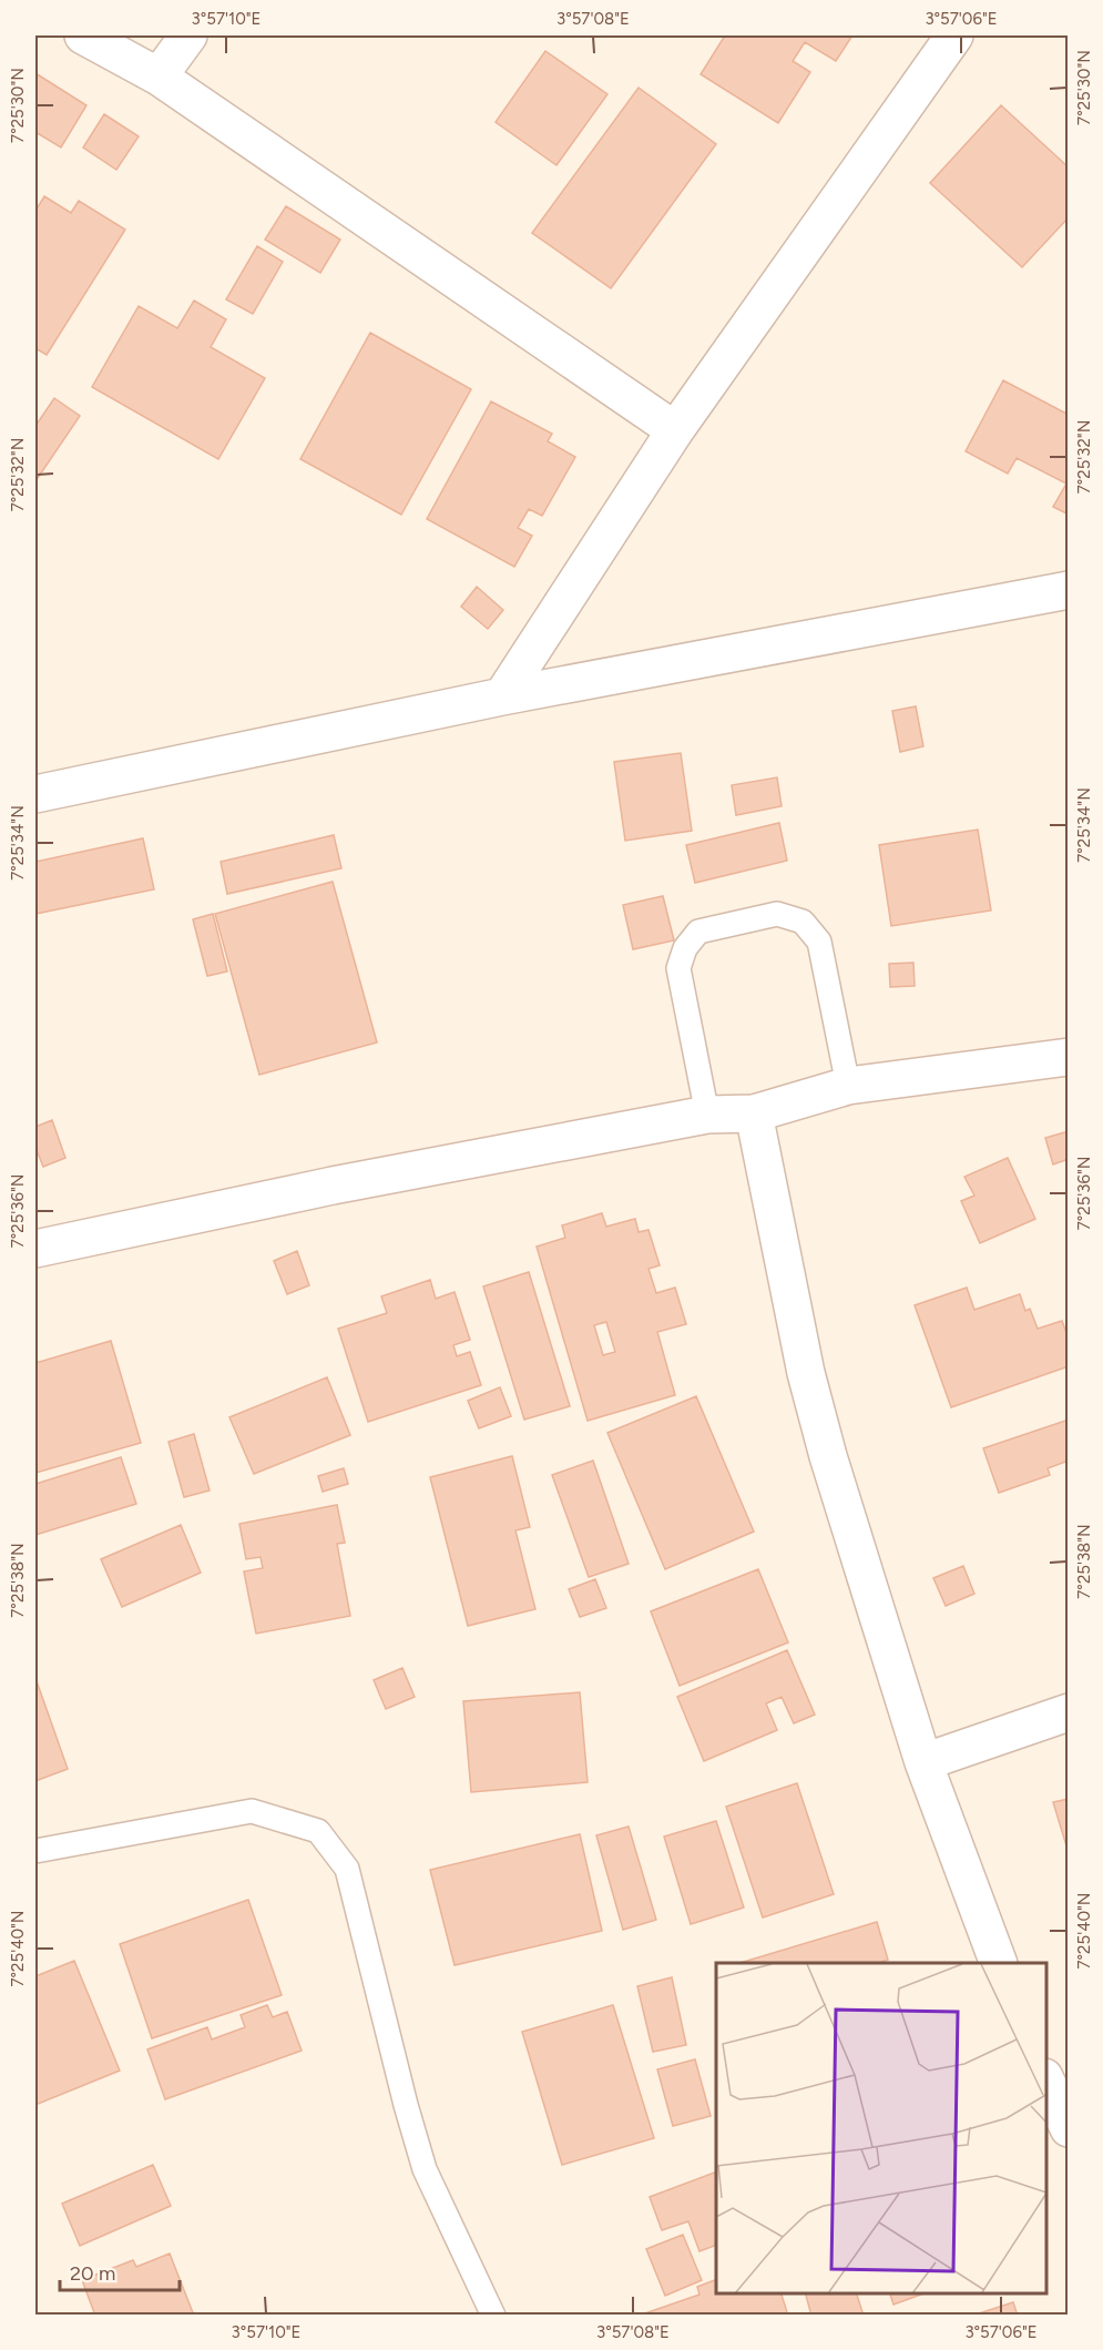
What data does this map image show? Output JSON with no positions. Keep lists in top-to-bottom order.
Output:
{
  "scale_bar": "20 m",
  "coordinates": [
    "3°57'10\"E",
    "3°57'08\"E",
    "3°57'06\"E",
    "7°25'30\"N",
    "7°25'32\"N",
    "7°25'34\"N",
    "7°25'36\"N",
    "7°25'38\"N",
    "7°25'40\"N"
  ]
}
